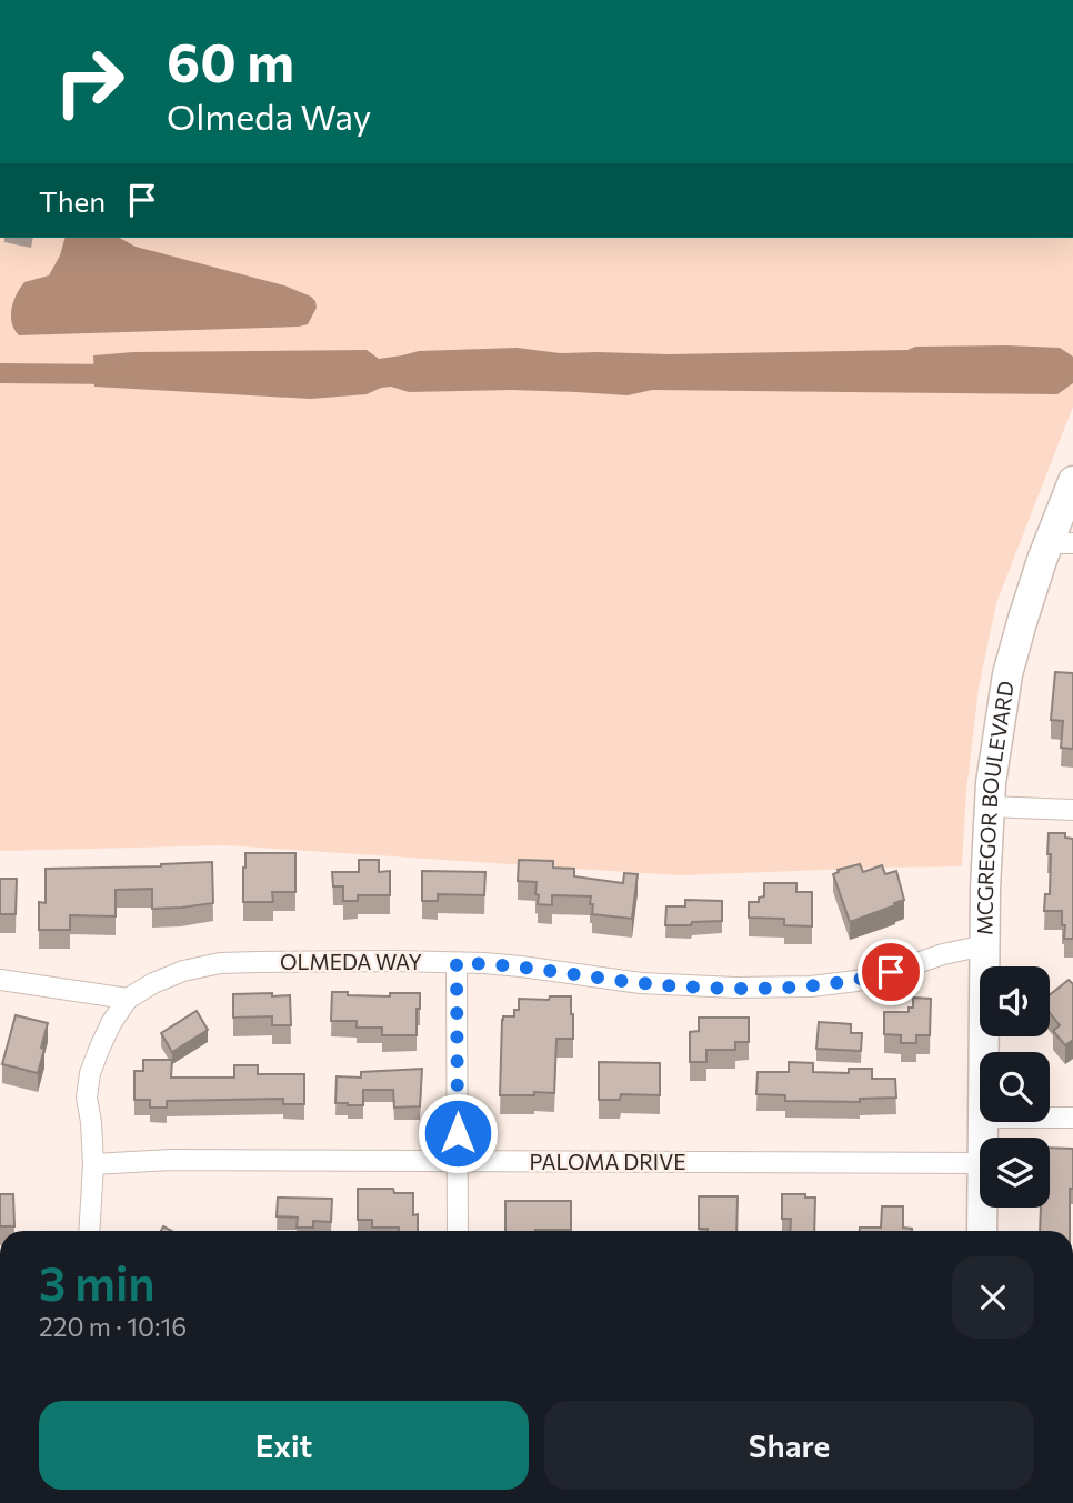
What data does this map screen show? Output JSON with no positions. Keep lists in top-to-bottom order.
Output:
{
  "streets": {
    "main road": ["MCGREGOR BOULEVARD"],
    "street": ["OLMEDA WAY", "PALOMA DRIVE"]
  },
  "crossings": [
    ["MCGREGOR BOULEVARD", "OLMEDA WAY"]
  ],
  "page": {
    "turn": ["60 m", "Olmeda Way"],
    "then": "Then",
    "heading": ["3 min", "220 m · 10:16"],
    "buttons": ["Exit", "Share"]
  }
}
